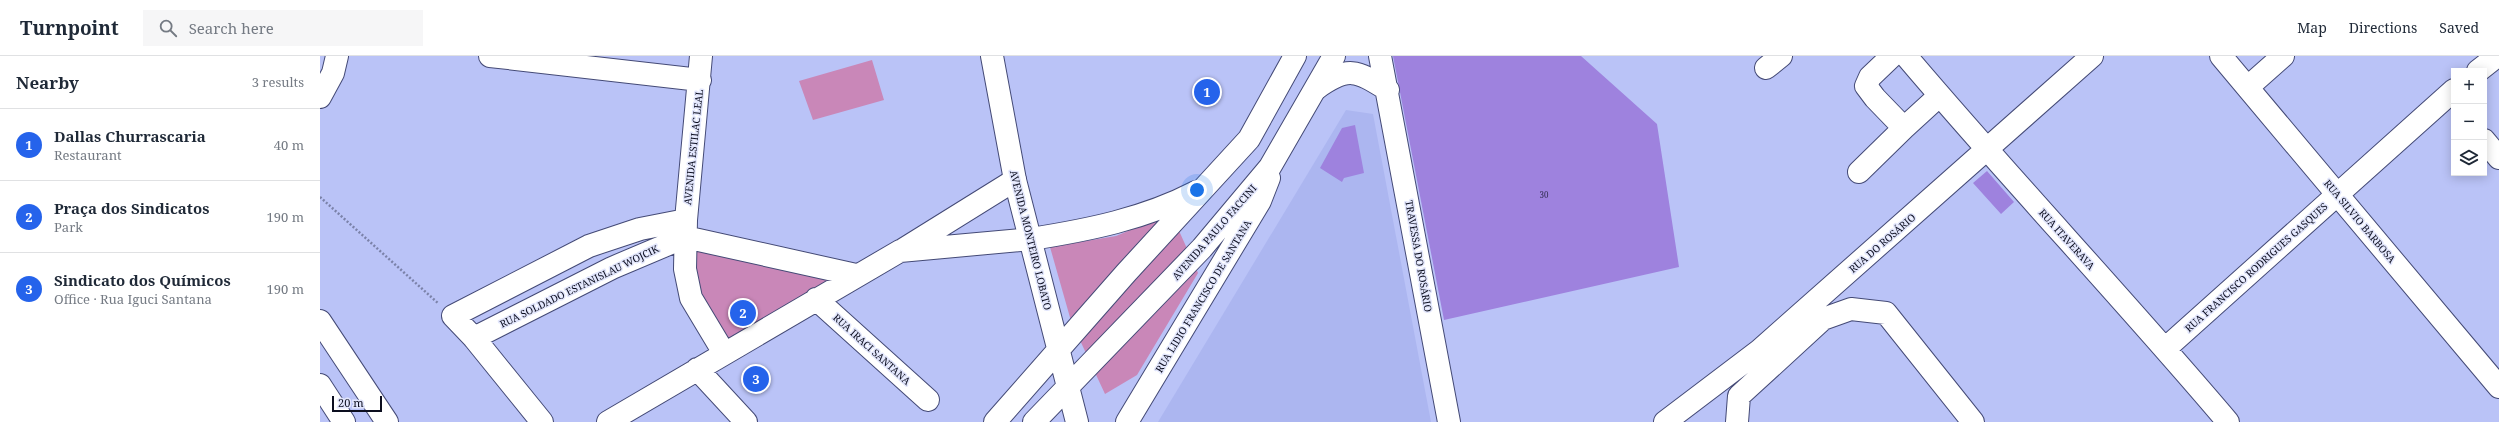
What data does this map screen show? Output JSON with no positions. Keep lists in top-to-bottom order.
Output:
{
  "streets": {
    "street": [
      "AVENIDA ESTILAC LEAL",
      "RUA SILVIO BARBOSA",
      "AVENIDA PAULO FACCINI",
      "RUA ITAVERAVA",
      "AVENIDA MONTEIRO LOBATO",
      "RUA DO ROSÁRIO",
      "TRAVESSA DO ROSÁRIO",
      "RUA FRANCISCO RODRIGUES GASQUES",
      "RUA SOLDADO ESTANISLAU WOJCIK",
      "RUA LIDIO FRANCISCO DE SANTANA",
      "RUA IRACI SANTANA"
    ]
  },
  "crossings": [
    ["AVENIDA ESTILAC LEAL", "RUA SOLDADO ESTANISLAU WOJCIK"],
    ["RUA SILVIO BARBOSA", "RUA FRANCISCO RODRIGUES GASQUES"],
    ["AVENIDA PAULO FACCINI", "AVENIDA MONTEIRO LOBATO"],
    ["AVENIDA PAULO FACCINI", "RUA LIDIO FRANCISCO DE SANTANA"],
    ["RUA ITAVERAVA", "RUA DO ROSÁRIO"],
    ["RUA ITAVERAVA", "RUA FRANCISCO RODRIGUES GASQUES"]
  ],
  "house_numbers": ["30"],
  "scale_bar": "20 m",
  "page": {
    "header": "Turnpoint",
    "search": "Search here",
    "nav": ["Map", "Directions", "Saved"],
    "heading": ["Nearby", "3 results"],
    "map_buttons": ["+", "−"],
    "pins": ["1", "2", "3"],
    "list": [
      {
        "mark": "1",
        "name": "Dallas Churrascaria",
        "note": "Restaurant",
        "value": "40 m"
      },
      {
        "mark": "2",
        "name": "Praça dos Sindicatos",
        "note": "Park",
        "value": "190 m"
      },
      {
        "mark": "3",
        "name": "Sindicato dos Químicos",
        "note": "Office · Rua Iguci Santana",
        "value": "190 m"
      }
    ],
    "scale": "20 m"
  }
}
